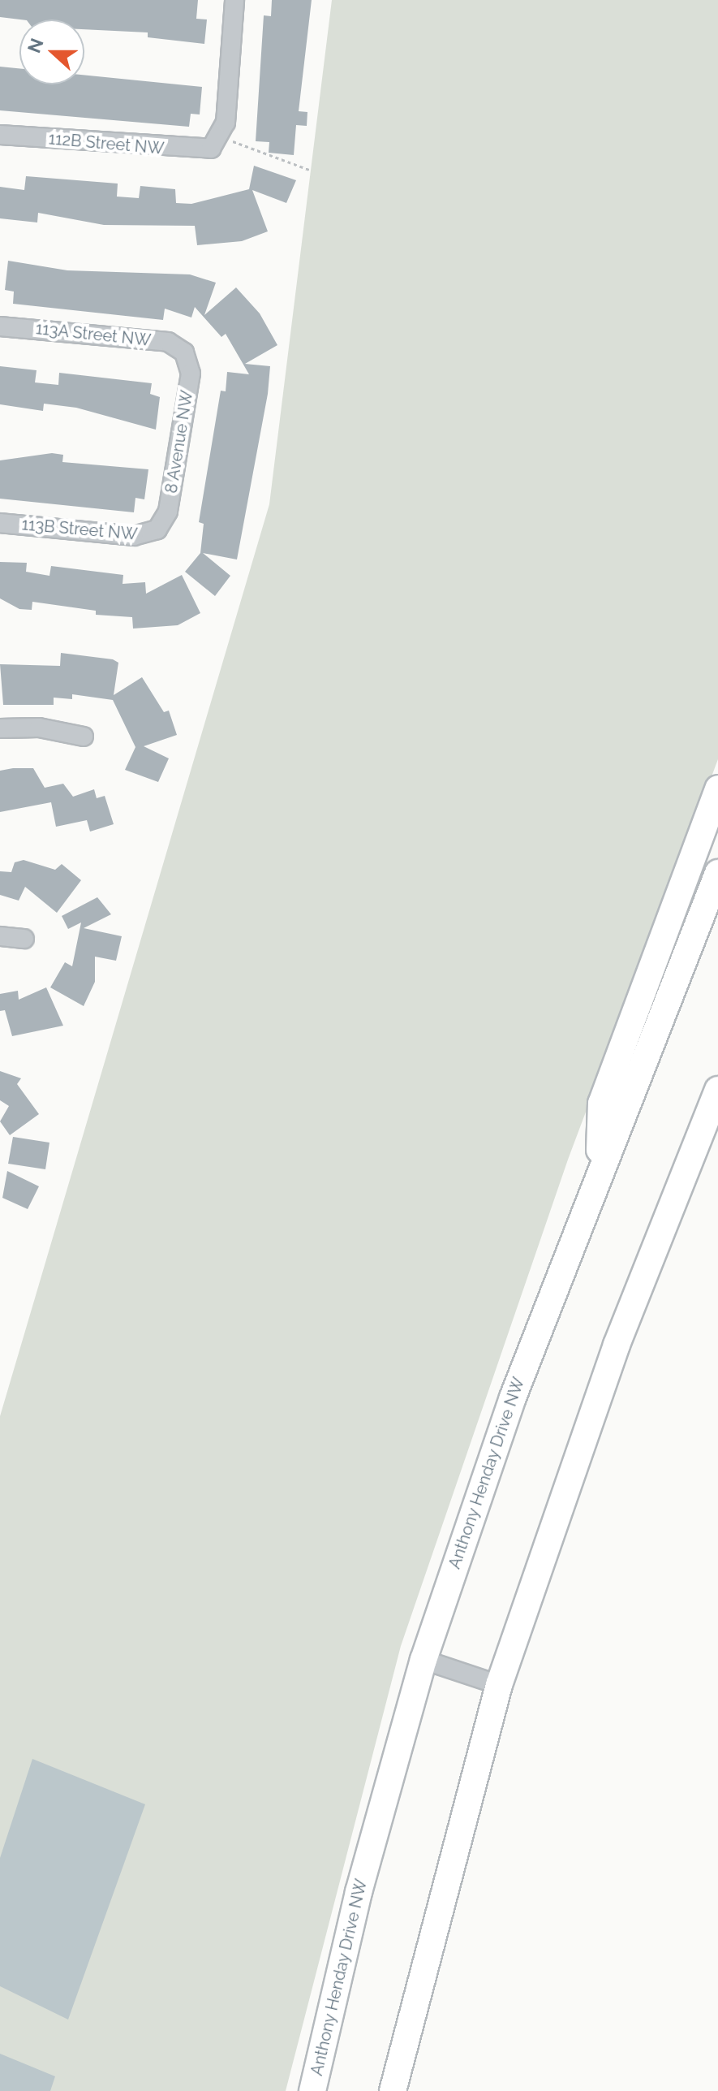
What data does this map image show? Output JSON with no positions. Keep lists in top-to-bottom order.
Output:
{
  "streets": {
    "highway": ["Anthony Henday Drive NW"],
    "street": [
      "112B Street NW",
      "113A Street NW",
      "8 Avenue NW",
      "113B Street NW"
    ]
  },
  "crossings": [
    ["113A Street NW", "8 Avenue NW"],
    ["8 Avenue NW", "113B Street NW"]
  ],
  "north": "left"
}
